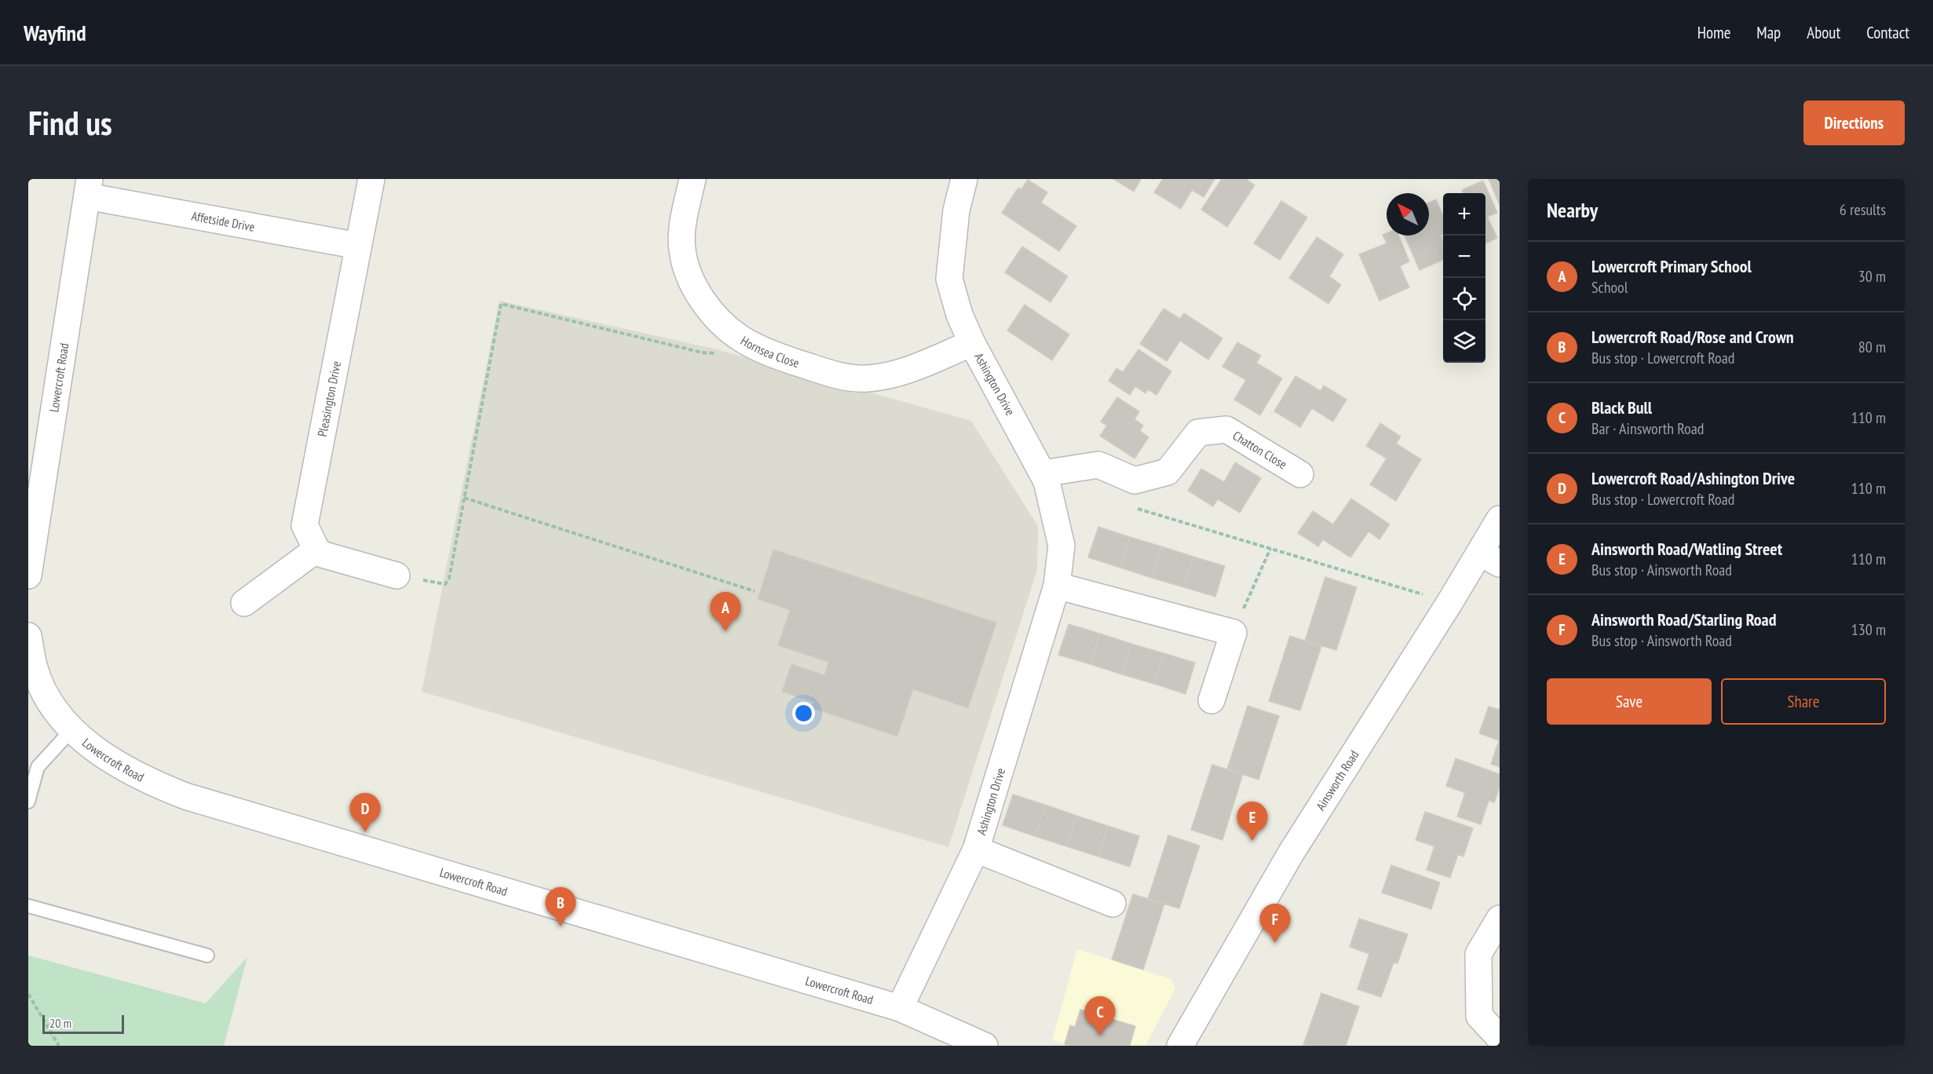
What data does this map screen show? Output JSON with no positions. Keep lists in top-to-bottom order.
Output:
{
  "streets": {
    "street": [
      "Affetside Drive",
      "Hornsea Close",
      "Lowercroft Road",
      "Ashington Drive",
      "Pleasington Drive",
      "Chatton Close",
      "Ainsworth Road"
    ]
  },
  "crossings": [
    ["Affetside Drive", "Lowercroft Road"],
    ["Affetside Drive", "Pleasington Drive"],
    ["Hornsea Close", "Ashington Drive"],
    ["Lowercroft Road", "Ashington Drive"],
    ["Ashington Drive", "Chatton Close"]
  ],
  "scale_bar": "20 m",
  "north": "top left",
  "page": {
    "header": "Wayfind",
    "nav": [
      "Home",
      "Map",
      "About",
      "Contact"
    ],
    "buttons": [
      "Directions",
      ["Save", "Share"]
    ],
    "title": "Find us",
    "heading": ["Nearby", "6 results"],
    "map_buttons": ["+", "−"],
    "list": [
      {
        "mark": "A",
        "name": "Lowercroft Primary School",
        "note": "School",
        "value": "30 m"
      },
      {
        "mark": "B",
        "name": "Lowercroft Road/Rose and Crown",
        "note": "Bus stop · Lowercroft Road",
        "value": "80 m"
      },
      {
        "mark": "C",
        "name": "Black Bull",
        "note": "Bar · Ainsworth Road",
        "value": "110 m"
      },
      {
        "mark": "D",
        "name": "Lowercroft Road/Ashington Drive",
        "note": "Bus stop · Lowercroft Road",
        "value": "110 m"
      },
      {
        "mark": "E",
        "name": "Ainsworth Road/Watling Street",
        "note": "Bus stop · Ainsworth Road",
        "value": "110 m"
      },
      {
        "mark": "F",
        "name": "Ainsworth Road/Starling Road",
        "note": "Bus stop · Ainsworth Road",
        "value": "130 m"
      }
    ],
    "pins": [
      "A",
      "D",
      "E",
      "B",
      "F",
      "C"
    ],
    "scale": "20 m"
  }
}
